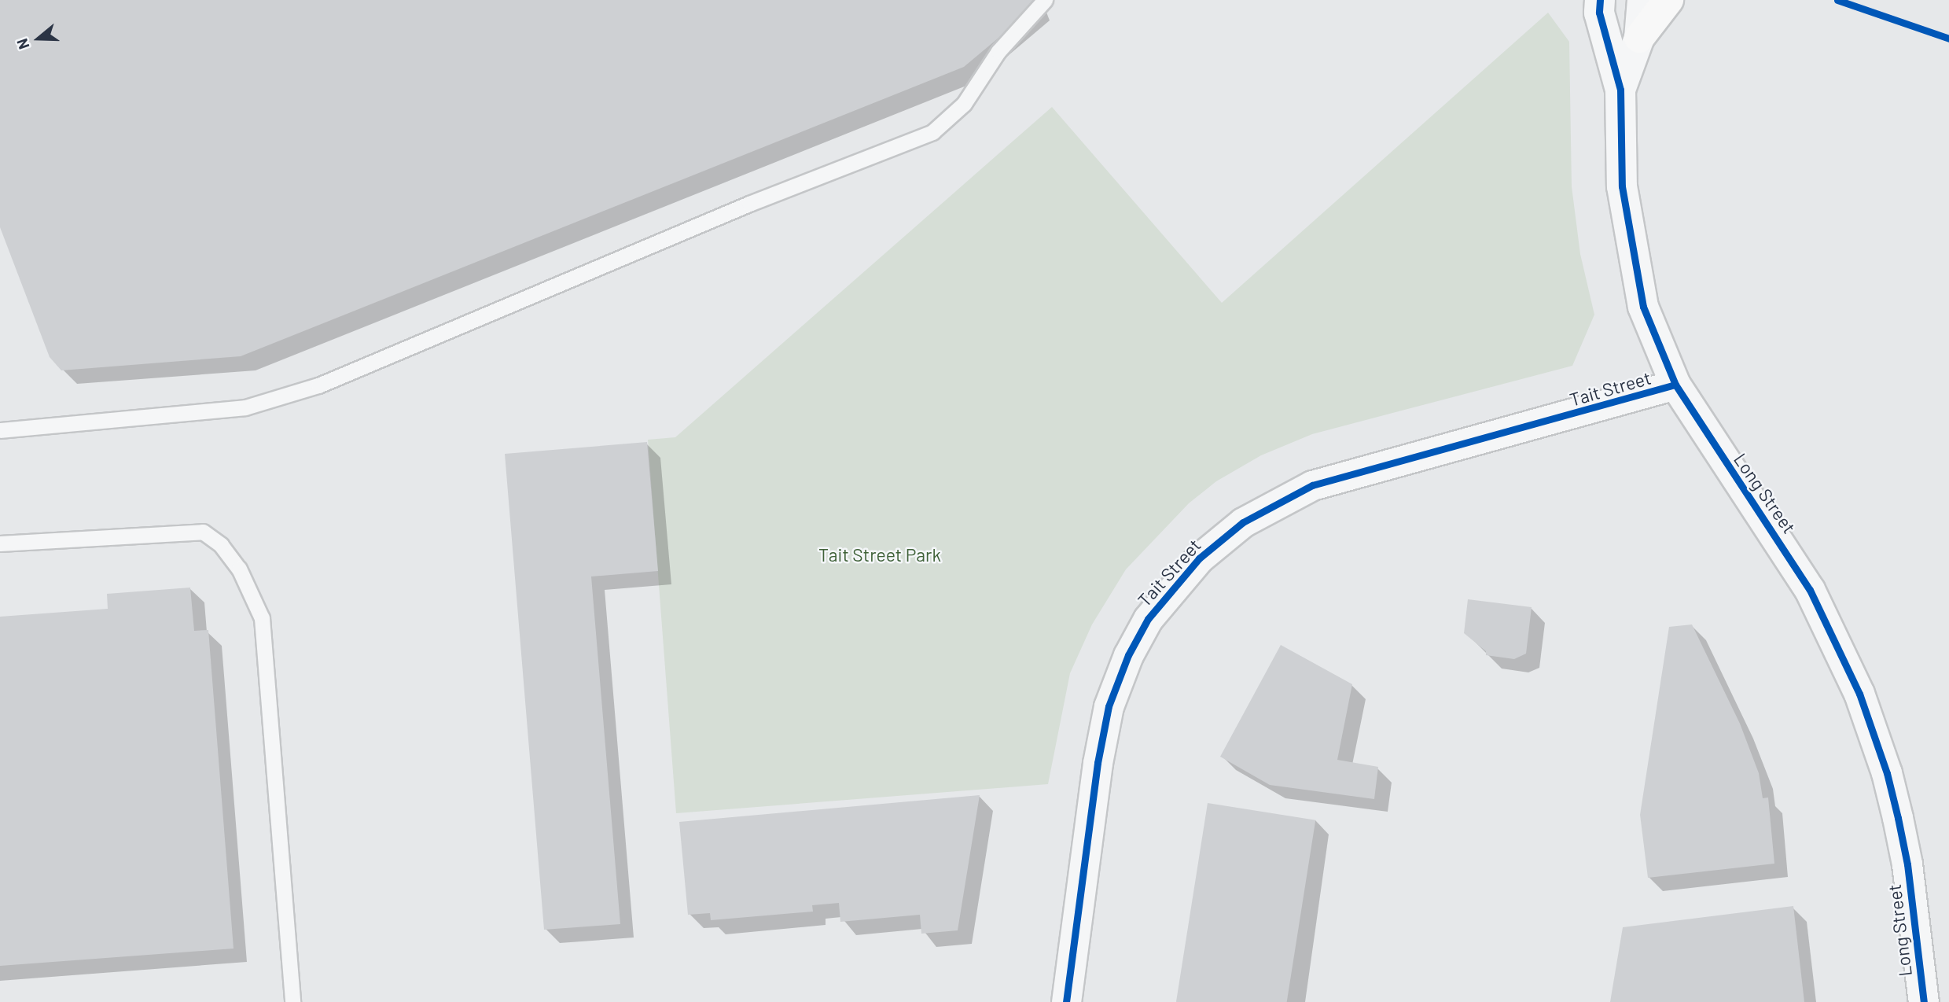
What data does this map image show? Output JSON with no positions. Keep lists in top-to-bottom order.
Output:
{
  "streets": {
    "street": ["Tait Street", "Long Street"]
  },
  "crossings": [
    ["Tait Street", "Long Street"]
  ],
  "parks": ["Tait Street Park"],
  "north": "left"
}
